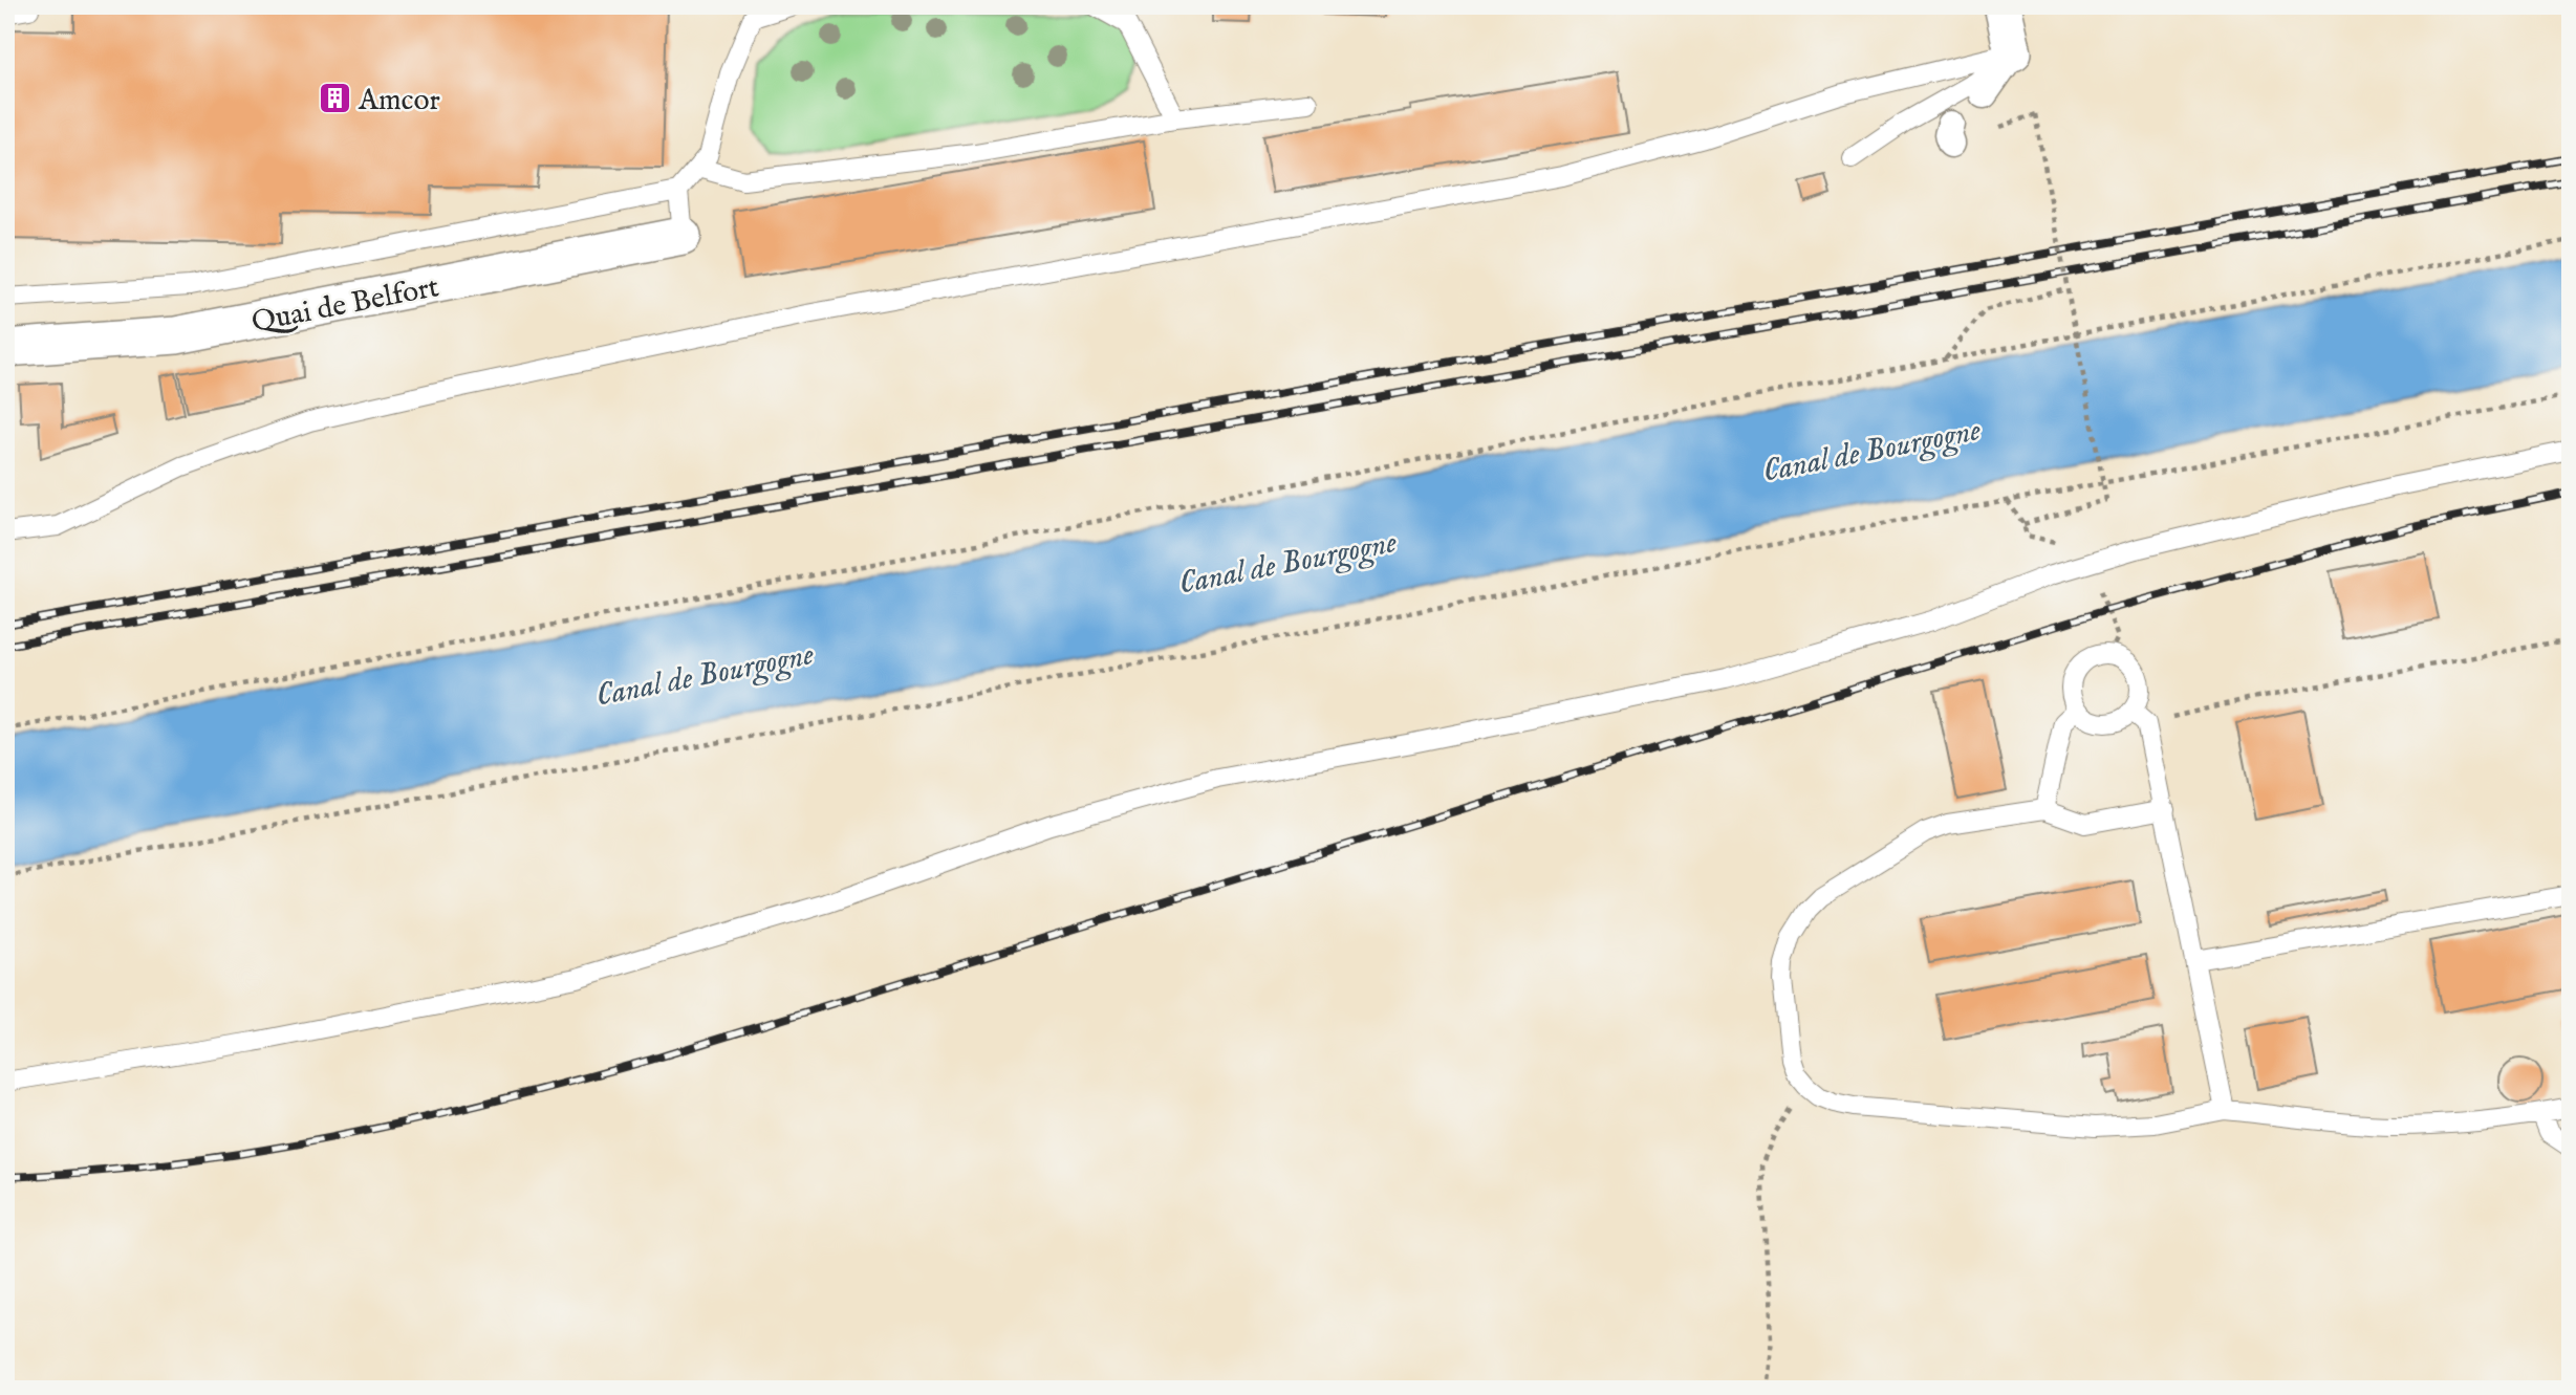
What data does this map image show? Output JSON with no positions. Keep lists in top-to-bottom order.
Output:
{
  "streets": {
    "street": ["Quai de Belfort"]
  },
  "water": ["Canal de Bourgogne"],
  "places": {
    "building": ["Amcor"]
  }
}
